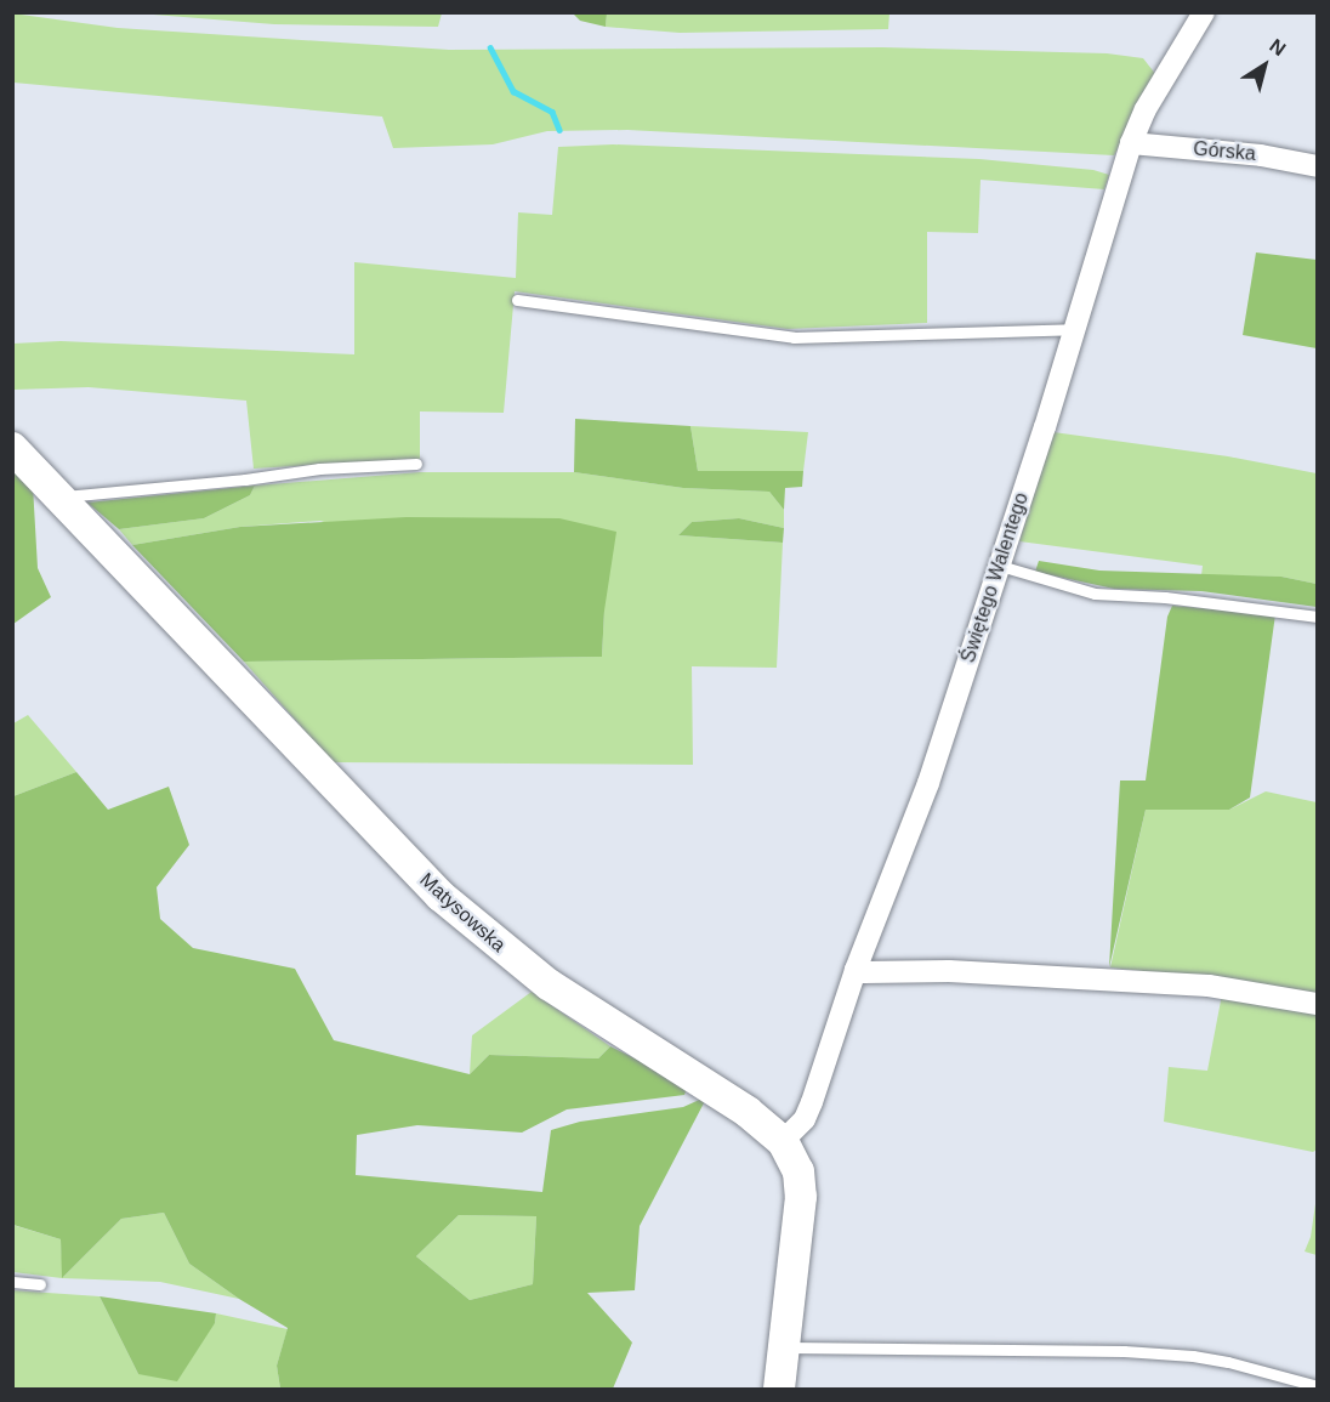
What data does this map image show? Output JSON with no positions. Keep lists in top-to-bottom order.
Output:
{
  "streets": {
    "street": ["Górska", "Świętego Walentego", "Matysowska"]
  },
  "crossings": [
    ["Górska", "Świętego Walentego"],
    ["Świętego Walentego", "Matysowska"]
  ],
  "north": "top right"
}
